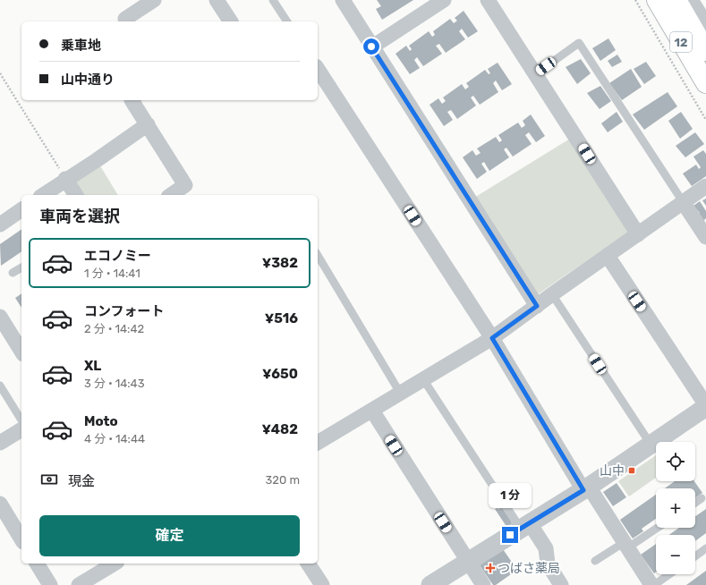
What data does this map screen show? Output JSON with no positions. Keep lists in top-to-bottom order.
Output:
{
  "streets": {
    "main road": ["12"]
  },
  "places": {
    "transit": ["山中"],
    "health": ["つばさ薬局"]
  },
  "page": {
    "banner": ["乗車地", "山中通り"],
    "heading": "車両を選択",
    "list": [
      {
        "name": "エコノミー",
        "note": "1 分 · 14:41",
        "value": "¥382"
      },
      {
        "name": "コンフォート",
        "note": "2 分 · 14:42",
        "value": "¥516"
      },
      {
        "name": "XL",
        "note": "3 分 · 14:43",
        "value": "¥650"
      },
      {
        "name": "Moto",
        "note": "4 分 · 14:44",
        "value": "¥482"
      }
    ],
    "map_buttons": ["+", "−"],
    "pay": ["現金", "320 m"],
    "bubble": "1 分",
    "buttons": "確定"
  }
}
